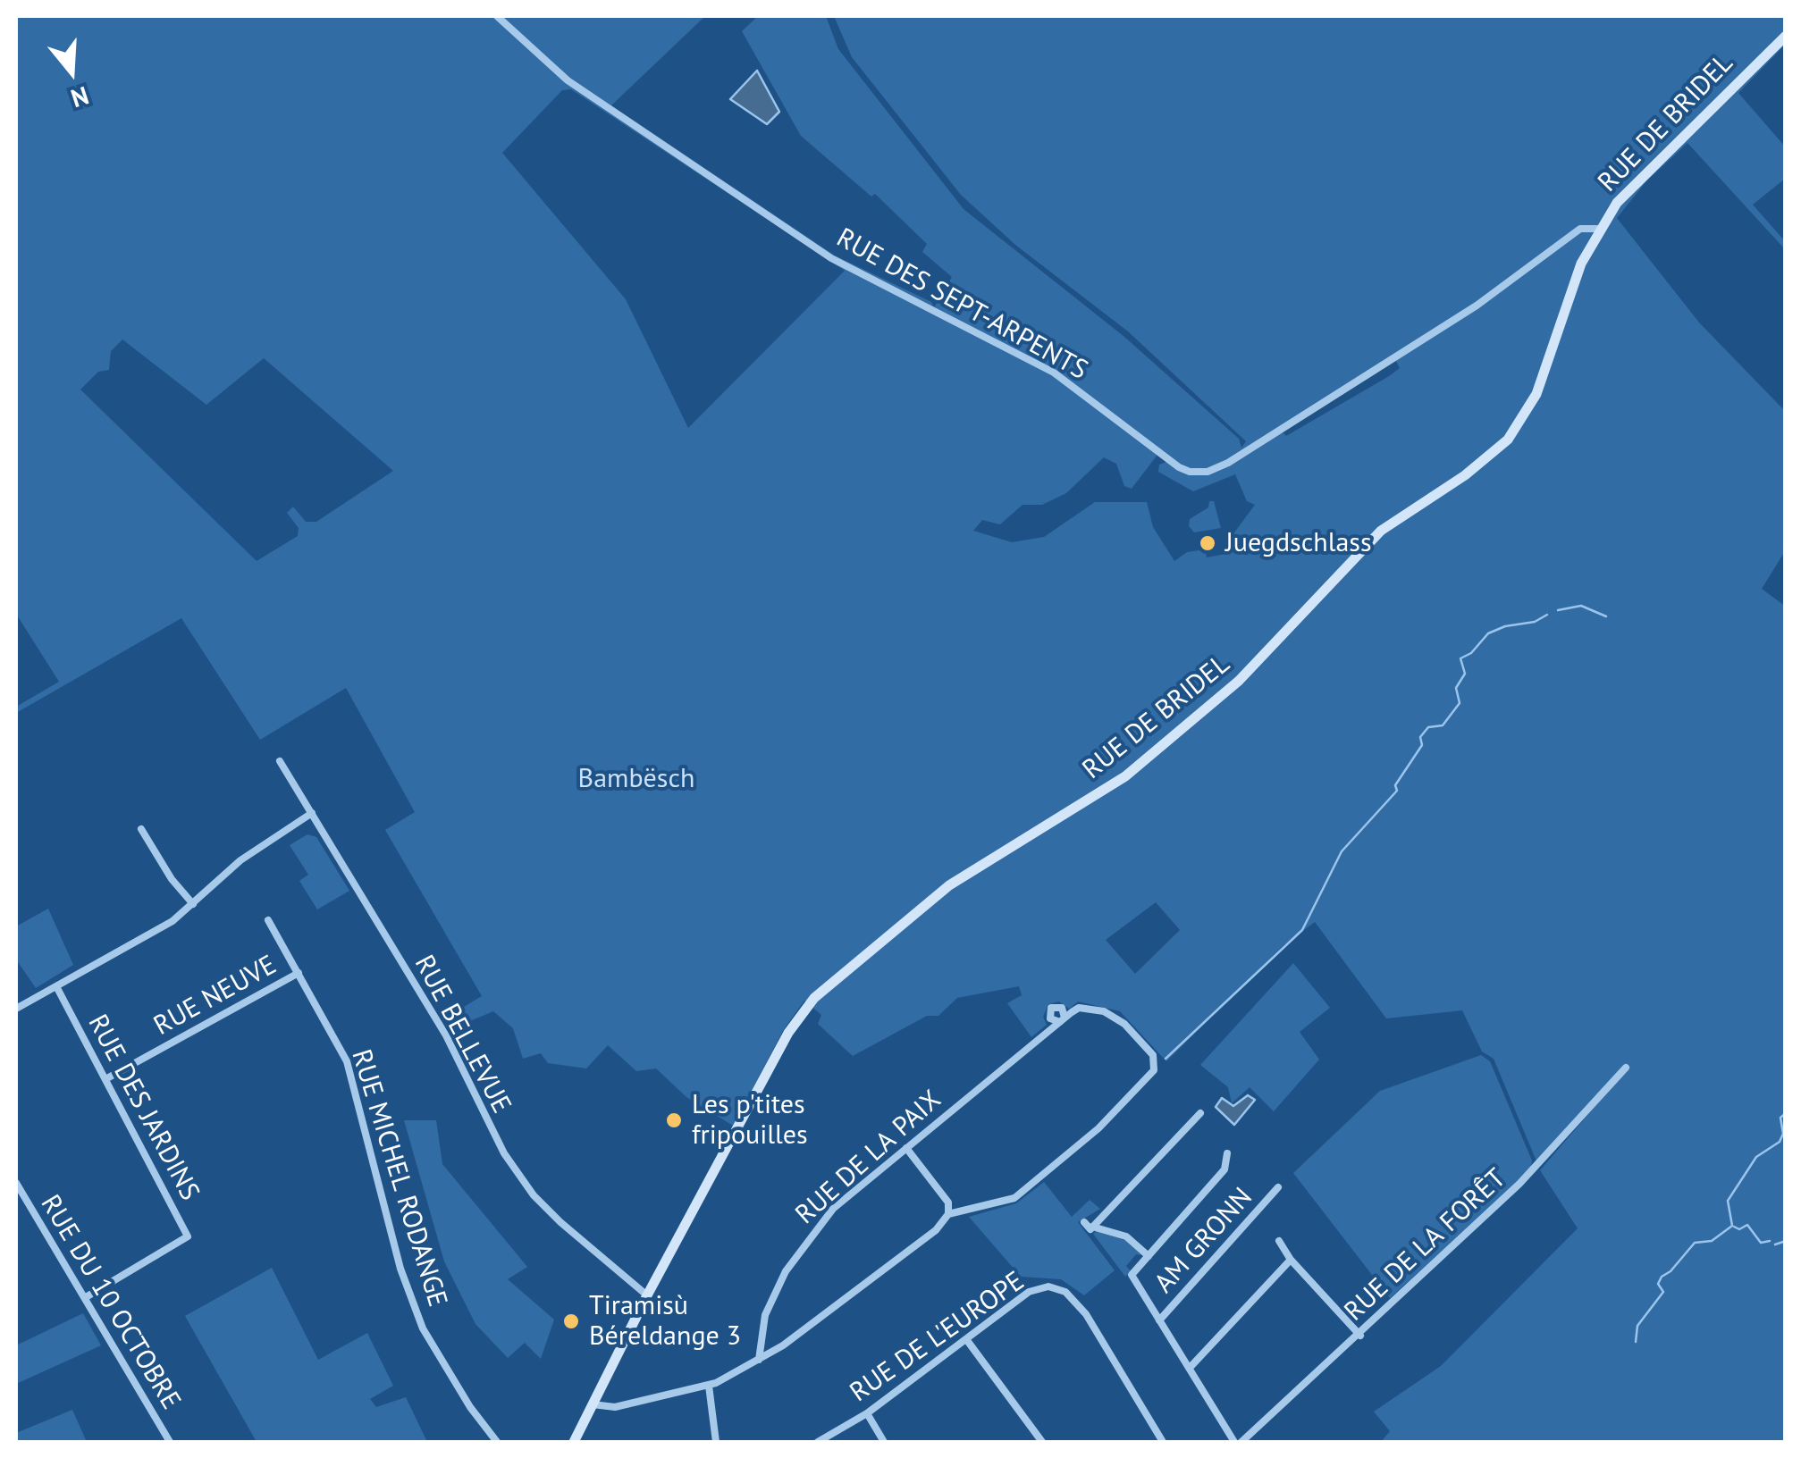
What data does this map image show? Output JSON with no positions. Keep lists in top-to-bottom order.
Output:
{
  "streets": {
    "main road": ["RUE DE BRIDEL"],
    "street": [
      "RUE DES SEPT-ARPENTS",
      "RUE NEUVE",
      "RUE BELLEVUE",
      "RUE DES JARDINS",
      "RUE DE LA PAIX",
      "RUE MICHEL RODANGE",
      "AM GRONN",
      "RUE DE LA FORÊT",
      "RUE DU 10 OCTOBRE",
      "RUE DE L'EUROPE"
    ]
  },
  "crossings": [
    ["RUE DE BRIDEL", "RUE DES SEPT-ARPENTS"],
    ["RUE DE BRIDEL", "RUE BELLEVUE"],
    ["RUE NEUVE", "RUE DES JARDINS"],
    ["RUE NEUVE", "RUE MICHEL RODANGE"],
    ["RUE DES JARDINS", "RUE DU 10 OCTOBRE"]
  ],
  "parks": ["Bambësch"],
  "places": ["Juegdschlass", "Les p'tites fripouilles", "Tiramisù Béreldange 3"],
  "north": "bottom"
}
